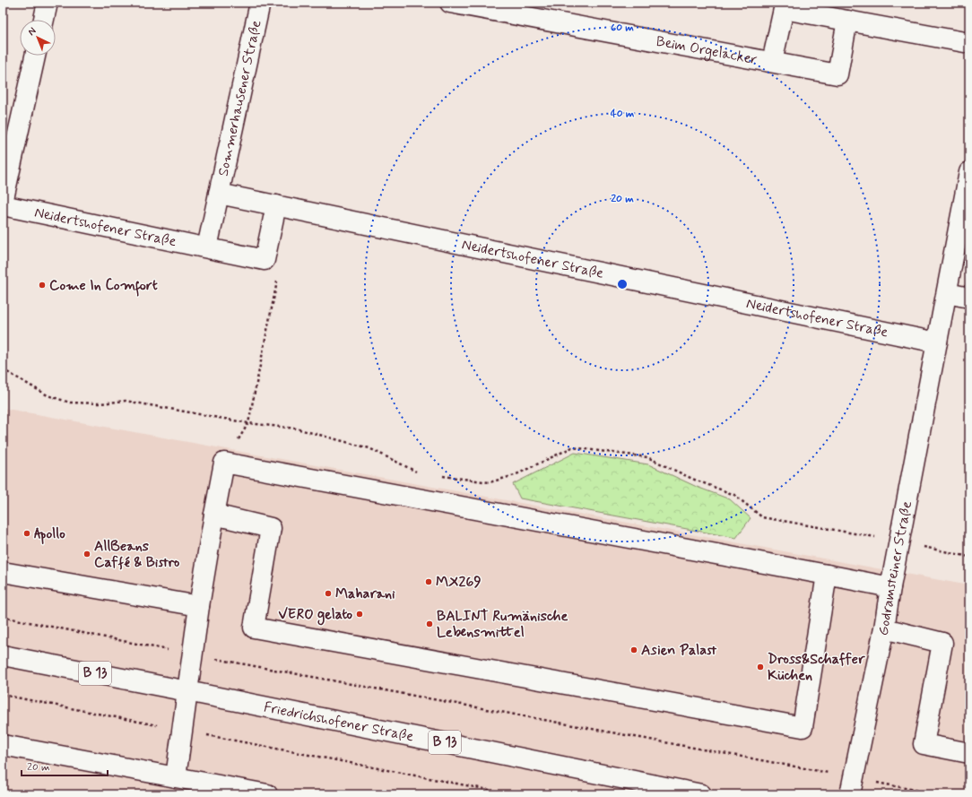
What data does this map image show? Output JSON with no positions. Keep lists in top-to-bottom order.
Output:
{
  "streets": {
    "street": [
      "Beim Orgelacker",
      "Sommerhausener Straße",
      "Neidertshofener Straße",
      "Godramsteiner Straße",
      "B 13",
      "Friedrichshofener Straße"
    ]
  },
  "crossings": [
    ["Sommerhausener Straße", "Neidertshofener Straße"],
    ["Neidertshofener Straße", "Godramsteiner Straße"]
  ],
  "places": [
    "Come In Comfort",
    "Apollo",
    "AllBeans Caffé & Bistro",
    "MX269",
    "Maharani",
    "VERO gelato",
    "BALINT Rumänische Lebensmittel",
    "Asien Palast",
    "Dross&Schaffer Küchen"
  ],
  "scale_bar": "20 m",
  "north": "top left",
  "rings": ["60 m", "40 m", "20 m"]
}
